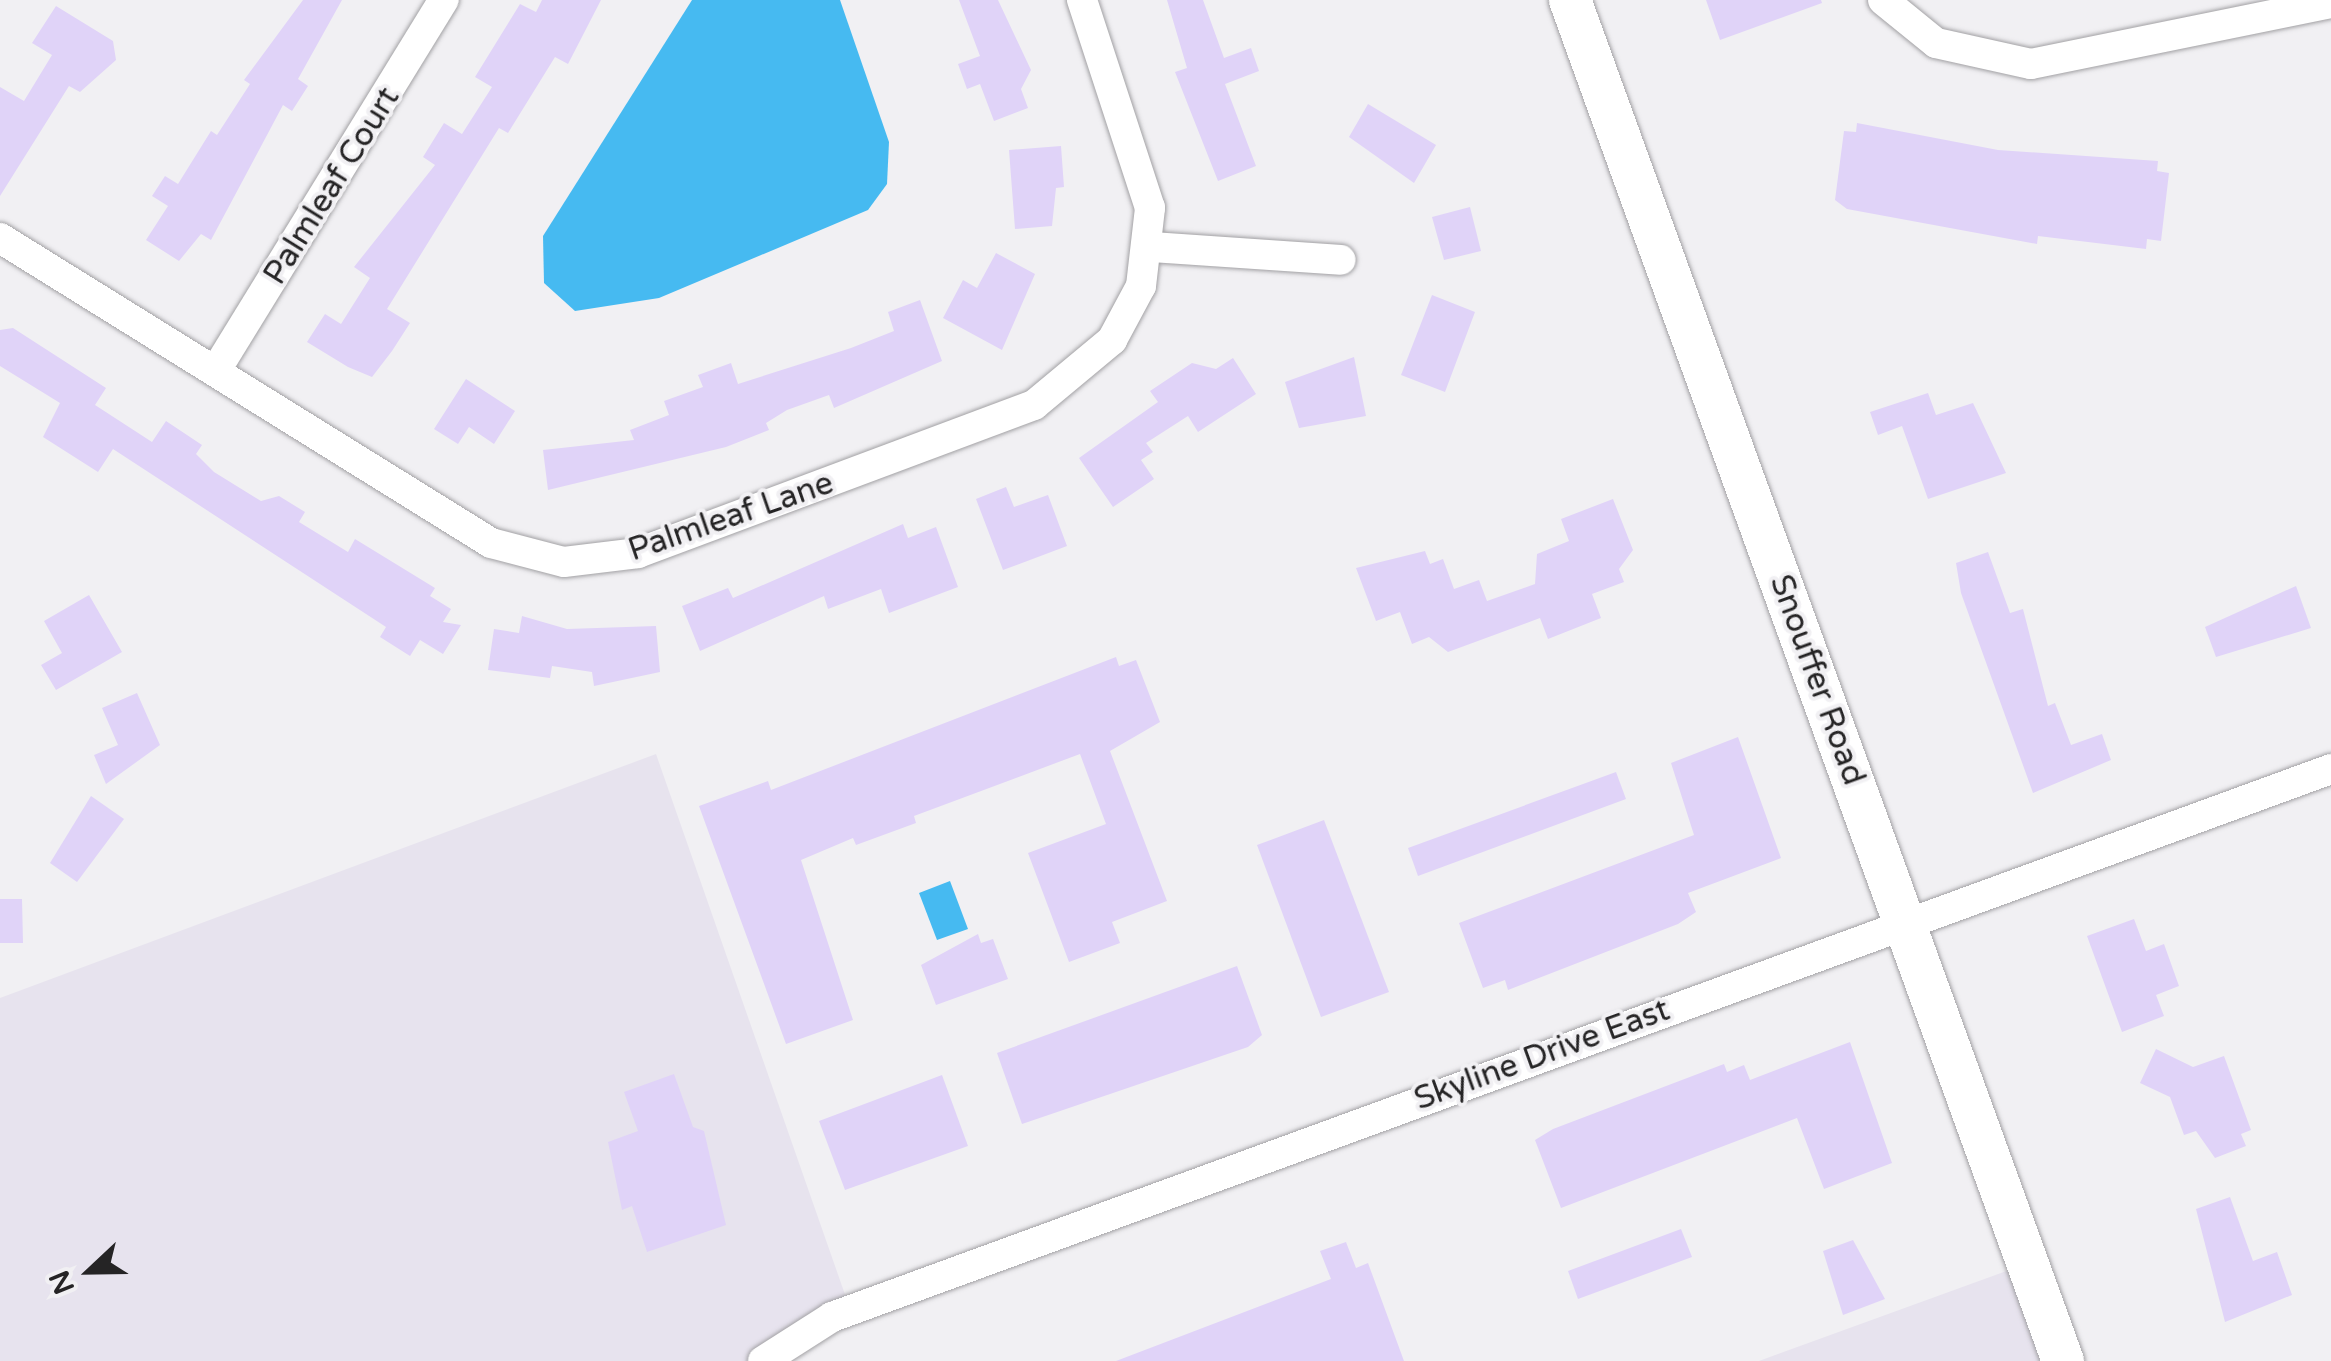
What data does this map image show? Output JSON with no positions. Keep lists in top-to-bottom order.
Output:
{
  "streets": {
    "main road": ["Snouffer Road"],
    "street": ["Palmleaf Court", "Palmleaf Lane", "Skyline Drive East"]
  },
  "crossings": [
    ["Palmleaf Court", "Palmleaf Lane"],
    ["Snouffer Road", "Skyline Drive East"]
  ],
  "north": "left"
}
